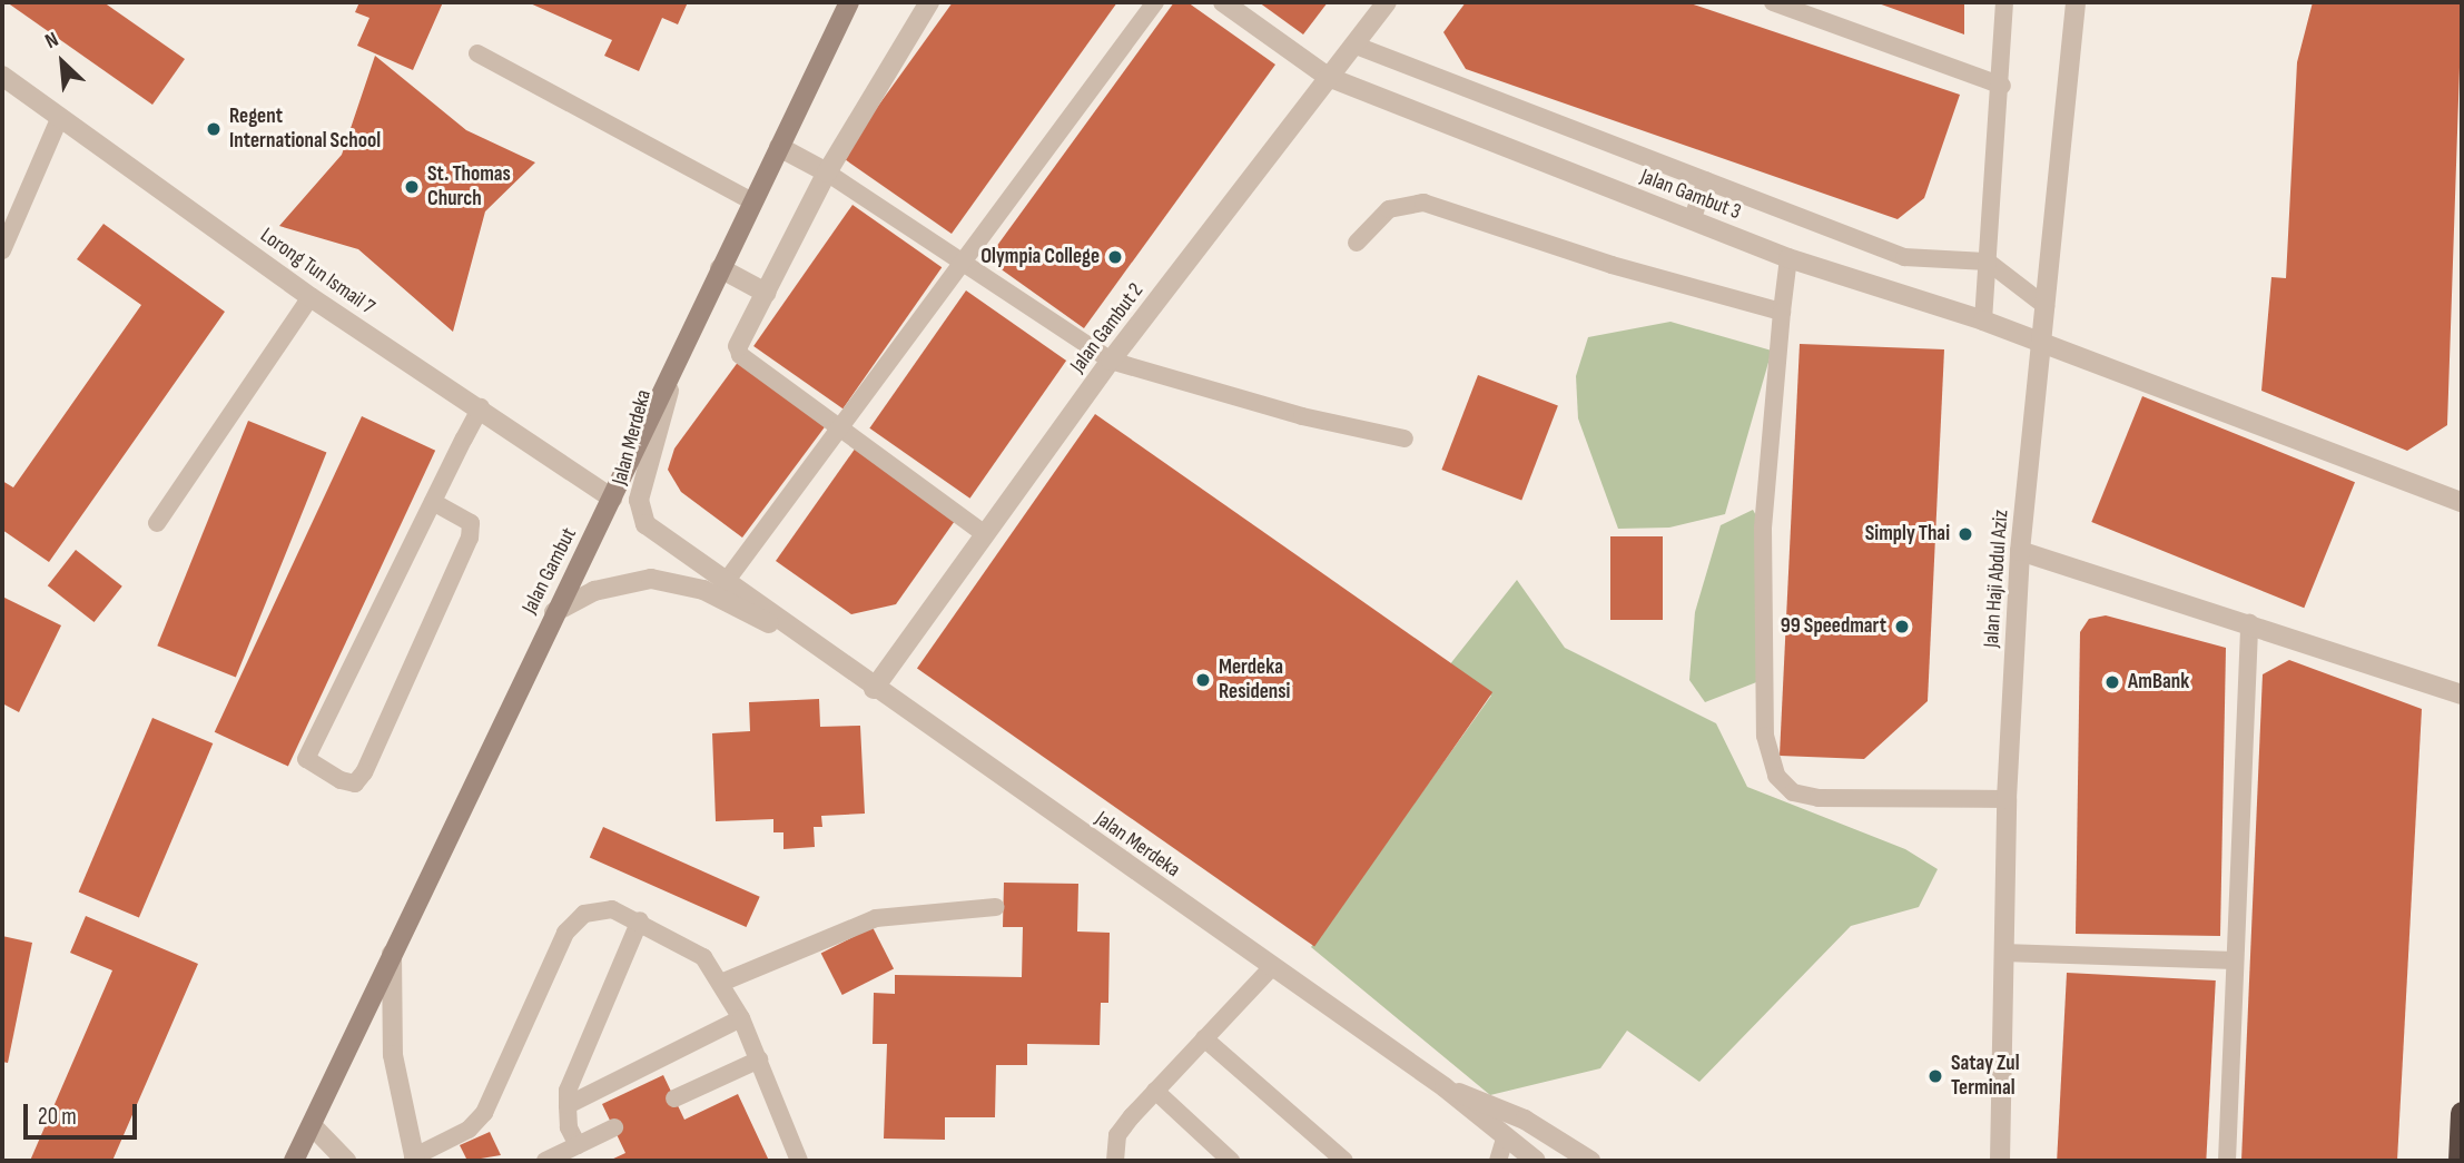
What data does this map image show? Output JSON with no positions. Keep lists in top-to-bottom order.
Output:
{
  "streets": {
    "street": [
      "Jalan Gambut 3",
      "Lorong Tun Ismail 7",
      "Jalan Gambut 2",
      "Jalan Merdeka",
      "Jalan Gambut",
      "Jalan Haji Abdul Aziz"
    ]
  },
  "crossings": [
    ["Jalan Gambut 3", "Jalan Gambut 2"],
    ["Jalan Gambut 3", "Jalan Haji Abdul Aziz"],
    ["Lorong Tun Ismail 7", "Jalan Gambut"],
    ["Jalan Gambut 2", "Jalan Merdeka"],
    ["Jalan Merdeka", "Jalan Gambut"]
  ],
  "places": [
    "Regent International School",
    "St. Thomas Church",
    "Olympia College",
    "Simply Thai",
    "99 Speedmart",
    "Merdeka Residensi",
    "AmBank",
    "Satay Zul Terminal"
  ],
  "scale_bar": "20 m",
  "north": "top left"
}
